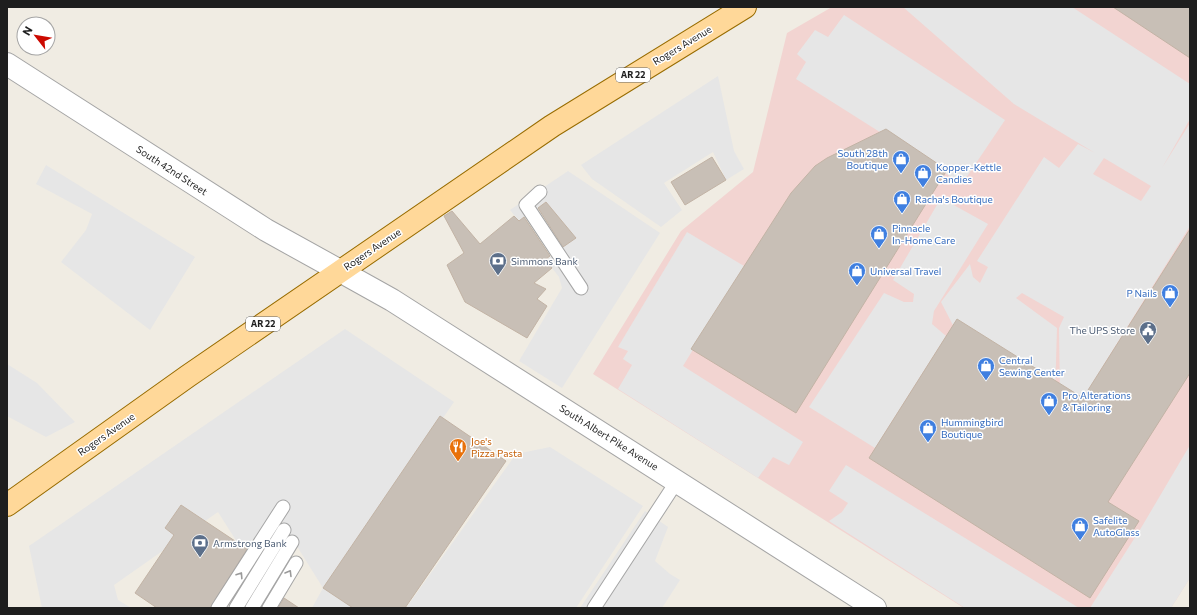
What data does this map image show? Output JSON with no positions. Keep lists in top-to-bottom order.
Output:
{
  "streets": {
    "main road": ["Rogers Avenue", "AR 22"],
    "street": ["South 42nd Street", "South Albert Pike Avenue"]
  },
  "crossings": [
    ["Rogers Avenue", "South 42nd Street"],
    ["Rogers Avenue", "South Albert Pike Avenue"],
    ["South 42nd Street", "South Albert Pike Avenue"]
  ],
  "places": {
    "shop": [
      "South 28th Boutique",
      "Kopper-Kettle Candies",
      "Racha's Boutique",
      "Pinnacle In-Home Care",
      "Universal Travel",
      "P Nails",
      "Central Sewing Center",
      "Pro Alterations & Tailoring",
      "Hummingbird Boutique",
      "Safelite AutoGlass"
    ],
    "bank": ["Simmons Bank", "Armstrong Bank"],
    "public building": ["The UPS Store"],
    "restaurant": ["Joe's Pizza Pasta"]
  },
  "north": "top left"
}
